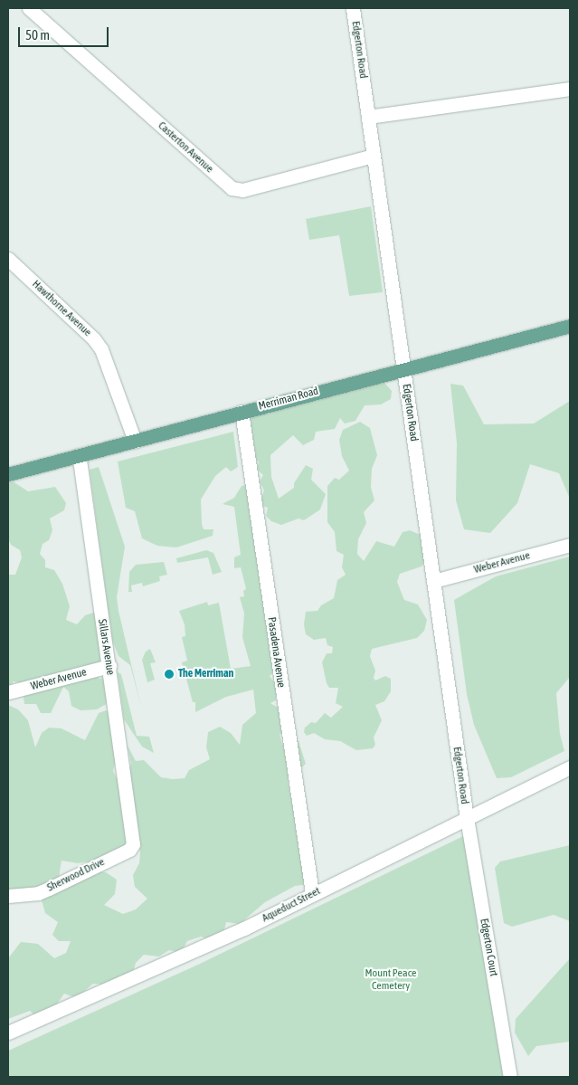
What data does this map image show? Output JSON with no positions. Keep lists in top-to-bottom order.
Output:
{
  "streets": {
    "main road": ["Merriman Road"],
    "street": [
      "Edgerton Road",
      "Casterton Avenue",
      "Hawthorne Avenue",
      "Weber Avenue",
      "Sillars Avenue",
      "Pasadena Avenue",
      "Sherwood Drive",
      "Aqueduct Street",
      "Edgerton Court"
    ]
  },
  "crossings": [
    ["Edgerton Road", "Casterton Avenue"],
    ["Edgerton Road", "Merriman Road"],
    ["Edgerton Road", "Weber Avenue"],
    ["Edgerton Road", "Aqueduct Street"],
    ["Edgerton Road", "Edgerton Court"],
    ["Hawthorne Avenue", "Merriman Road"],
    ["Merriman Road", "Sillars Avenue"],
    ["Merriman Road", "Pasadena Avenue"],
    ["Weber Avenue", "Sillars Avenue"],
    ["Sillars Avenue", "Sherwood Drive"],
    ["Pasadena Avenue", "Aqueduct Street"],
    ["Aqueduct Street", "Edgerton Court"]
  ],
  "parks": ["Mount Peace Cemetery"],
  "places": ["The Merriman"],
  "scale_bar": "50 m"
}
